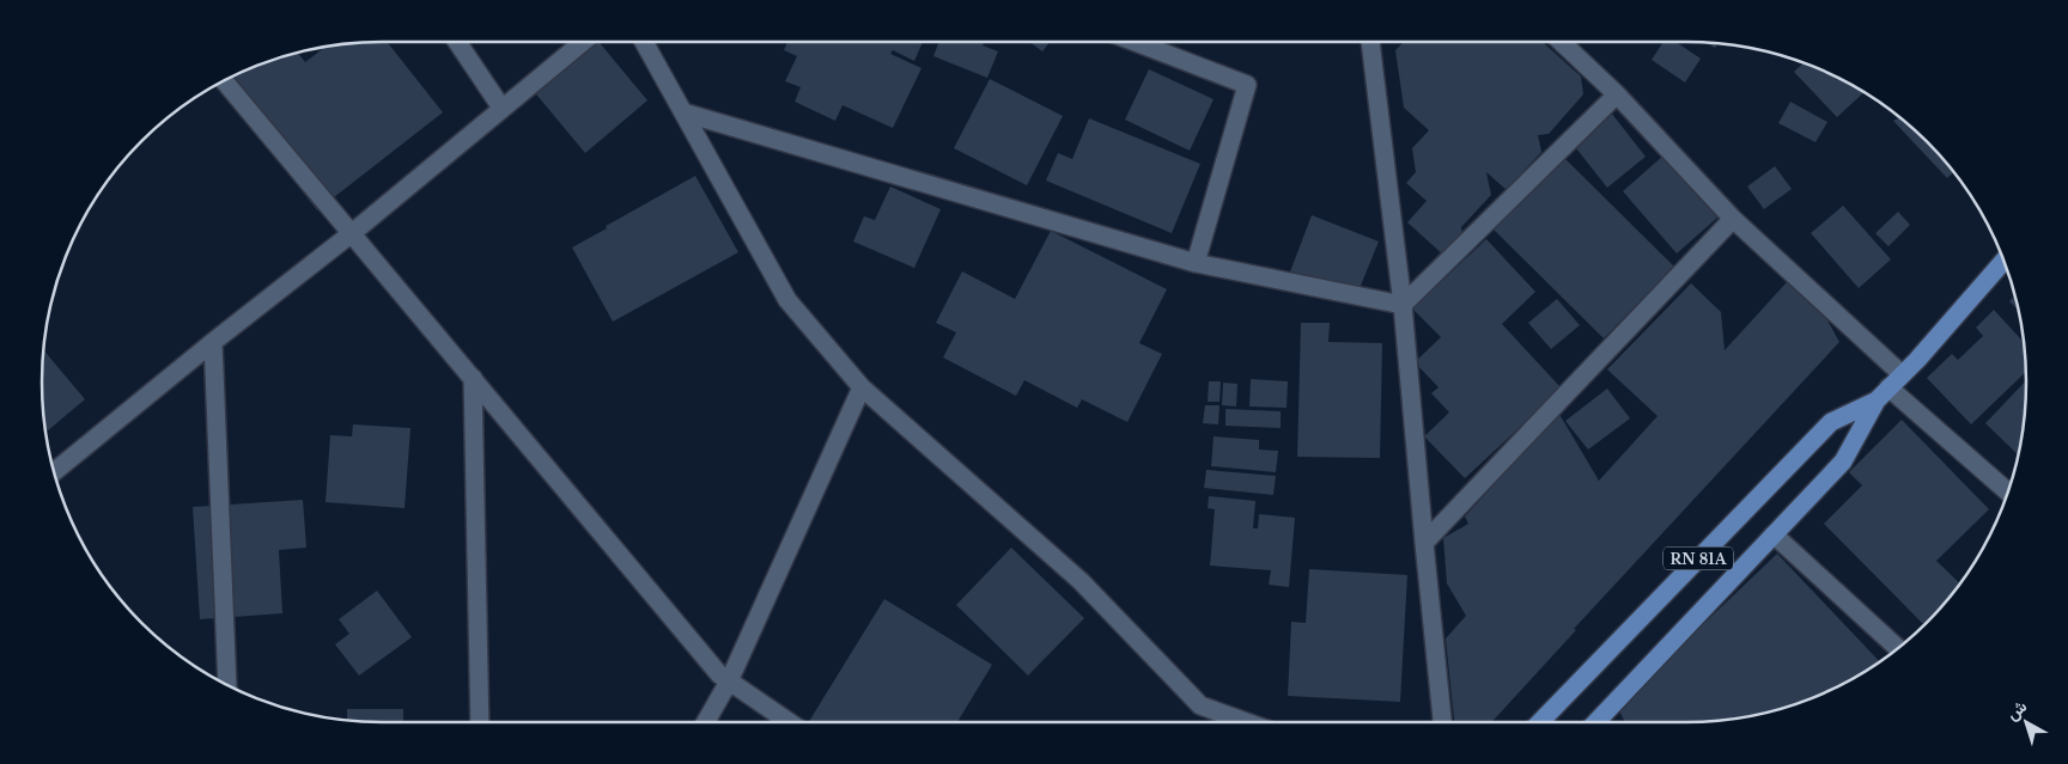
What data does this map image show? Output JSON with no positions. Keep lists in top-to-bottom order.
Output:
{
  "streets": {
    "main road": ["RN 81A"]
  },
  "north": "top left"
}
